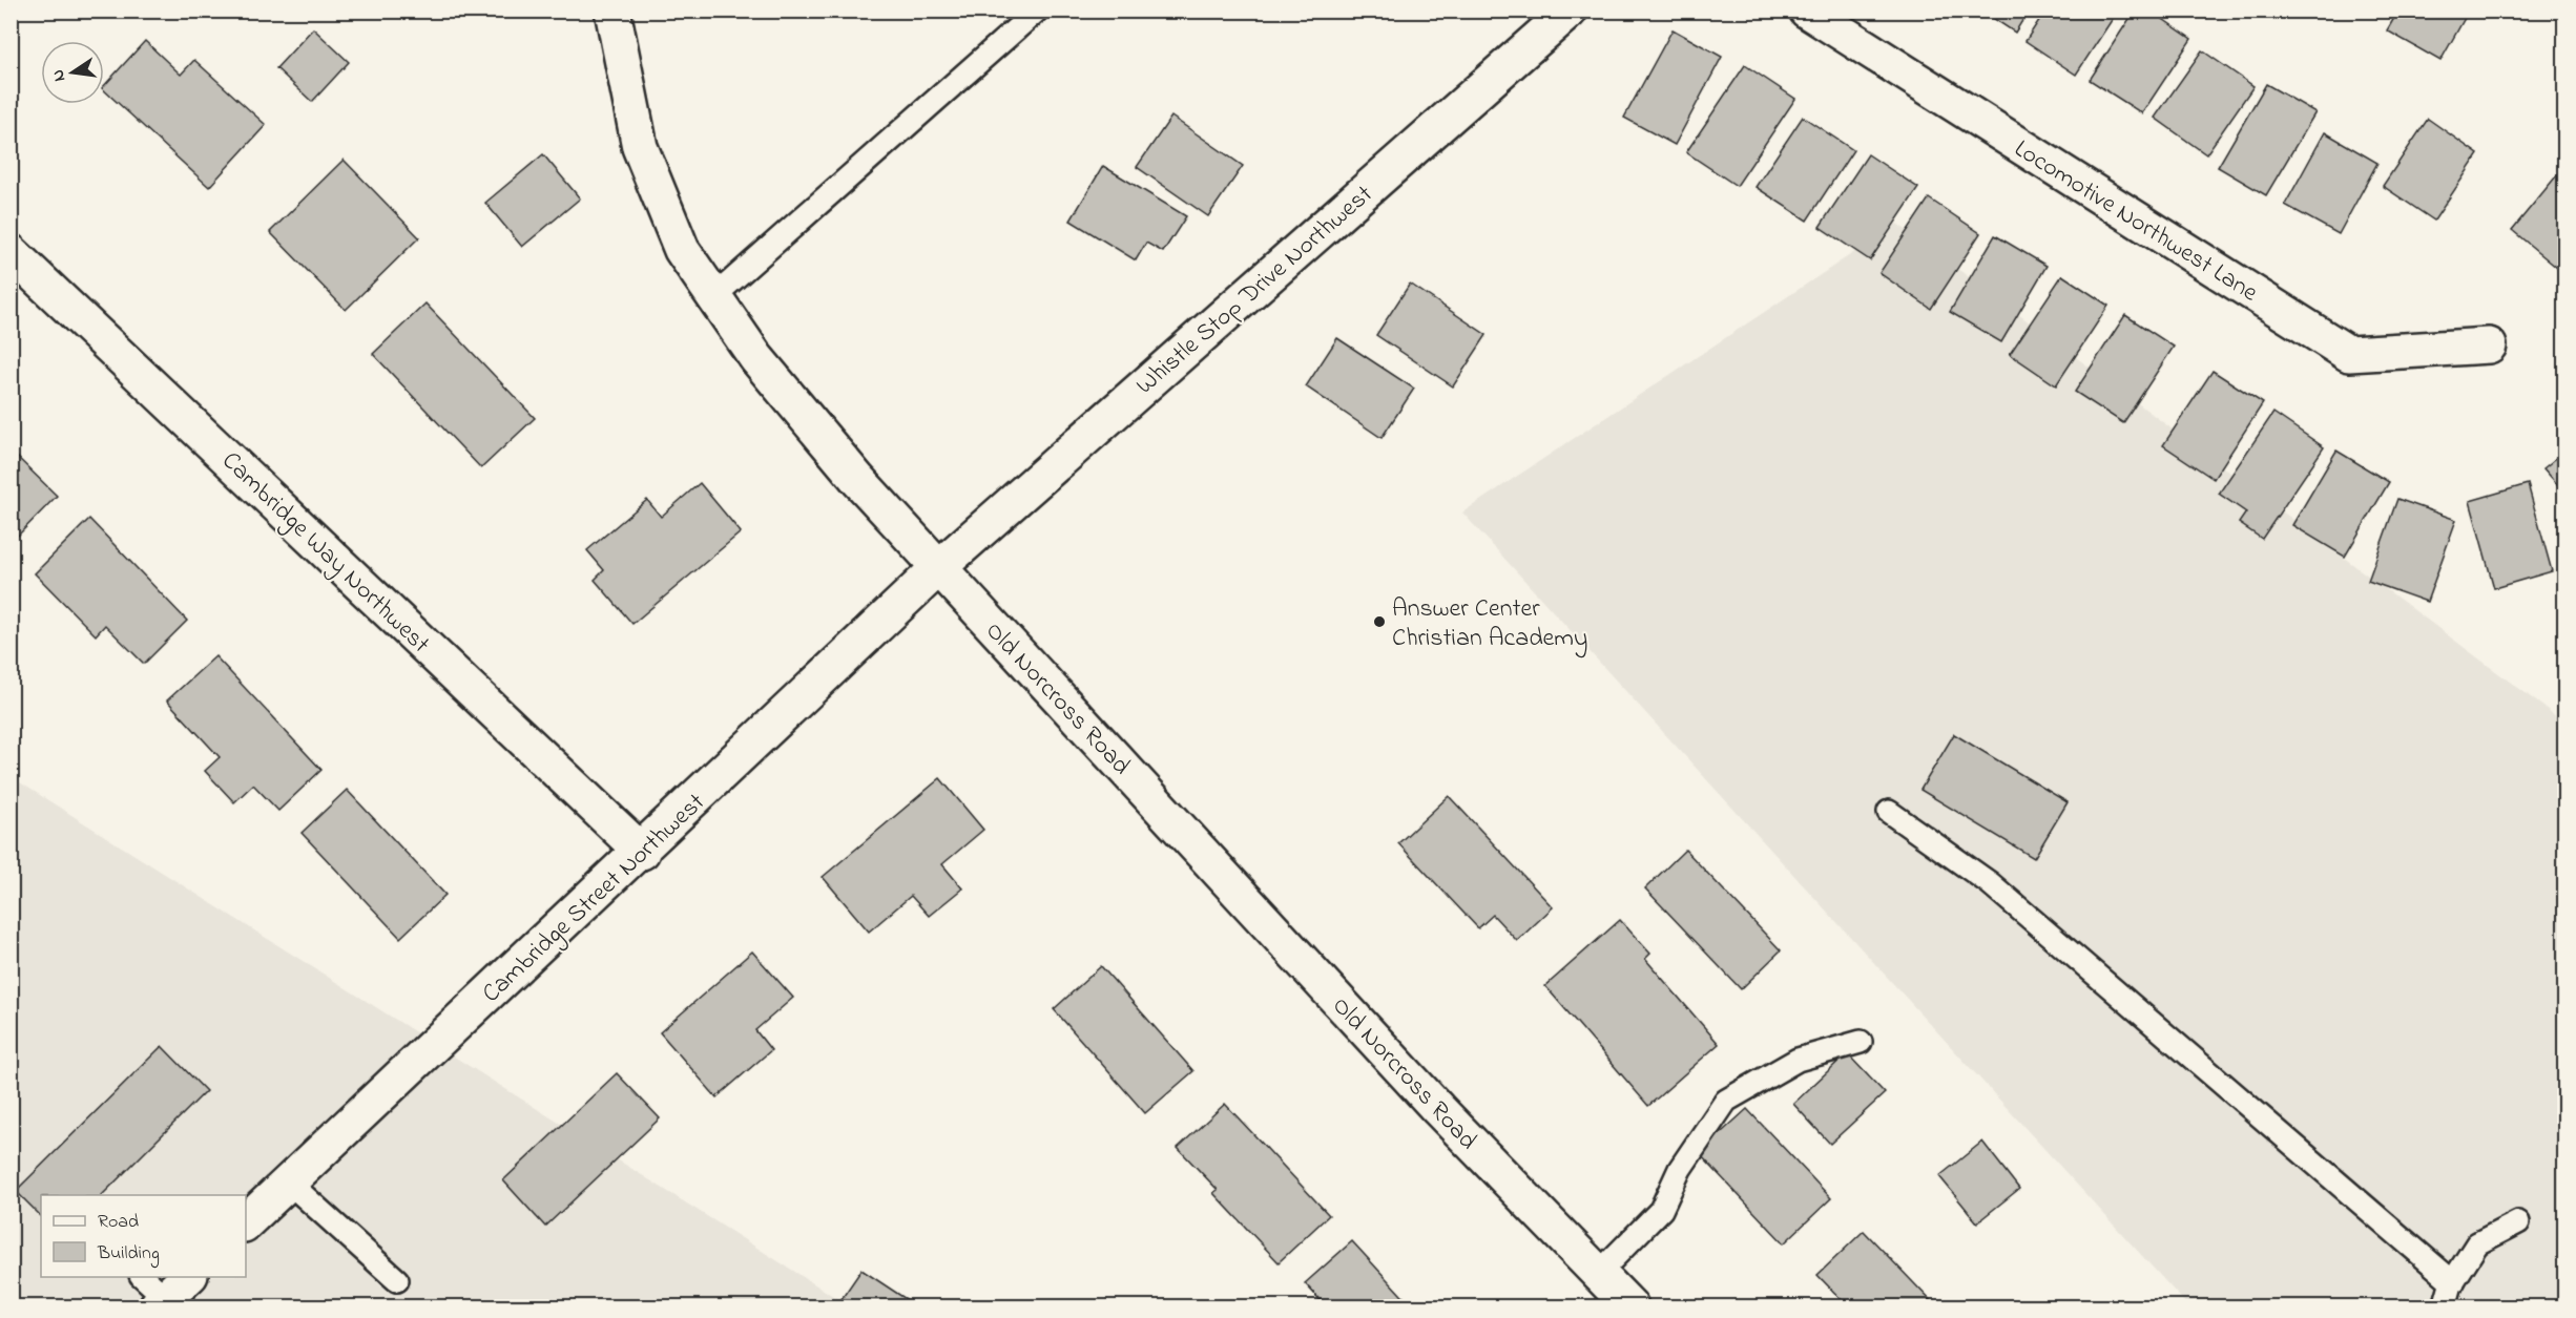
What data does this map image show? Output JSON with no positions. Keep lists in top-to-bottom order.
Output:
{
  "streets": {
    "street": [
      "Locomotive Northwest Lane",
      "Whistle Stop Drive Northwest",
      "Cambridge Way Northwest",
      "Old Norcross Road",
      "Cambridge Street Northwest"
    ]
  },
  "crossings": [
    ["Whistle Stop Drive Northwest", "Old Norcross Road"],
    ["Whistle Stop Drive Northwest", "Cambridge Street Northwest"],
    ["Cambridge Way Northwest", "Cambridge Street Northwest"],
    ["Old Norcross Road", "Cambridge Street Northwest"]
  ],
  "places": ["Answer Center Christian Academy"],
  "legend": ["Road", "Building"],
  "north": "left"
}
